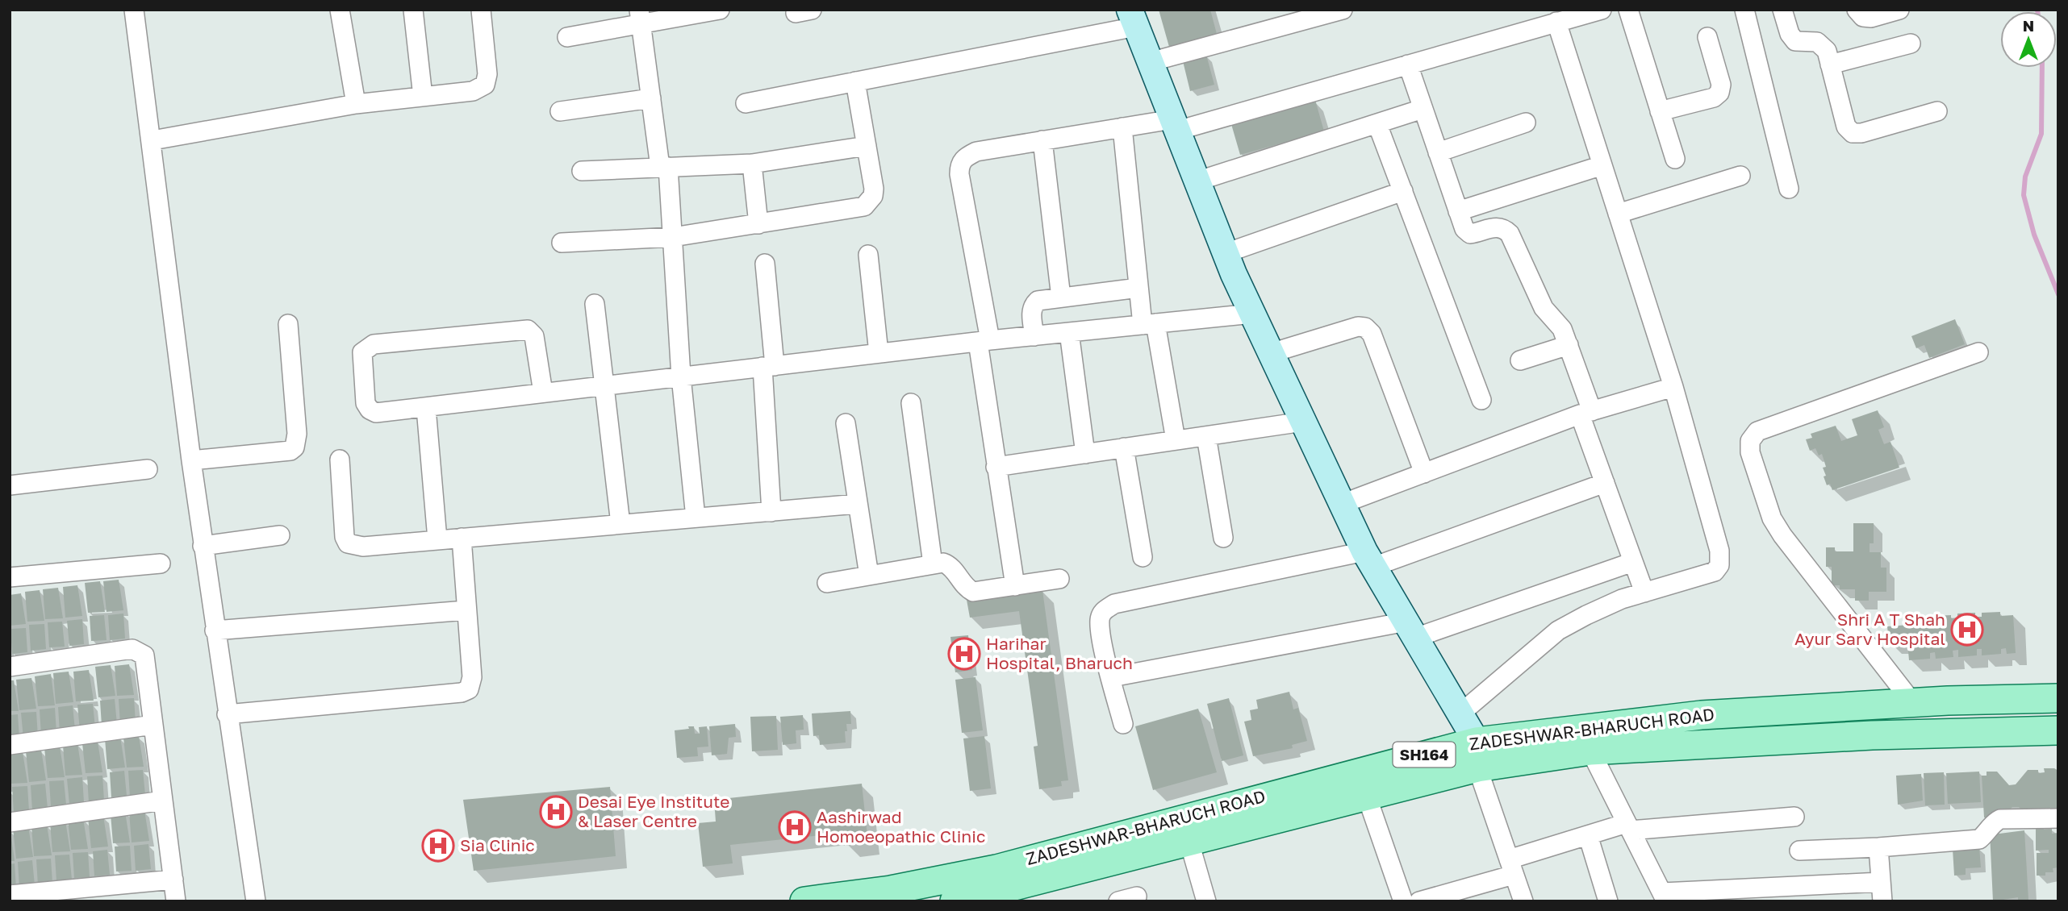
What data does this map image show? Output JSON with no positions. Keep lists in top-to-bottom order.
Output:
{
  "streets": {
    "main road": ["ZADESHWAR-BHARUCH ROAD", "SH164"]
  },
  "places": {
    "hospital": [
      "Shri A T Shah Ayur Sarv Hospital",
      "Harihar Hospital, Bharuch",
      "Desai Eye Institute & Laser Centre",
      "Aashirwad Homoeopathic Clinic",
      "Sia Clinic"
    ]
  },
  "north": "top"
}
